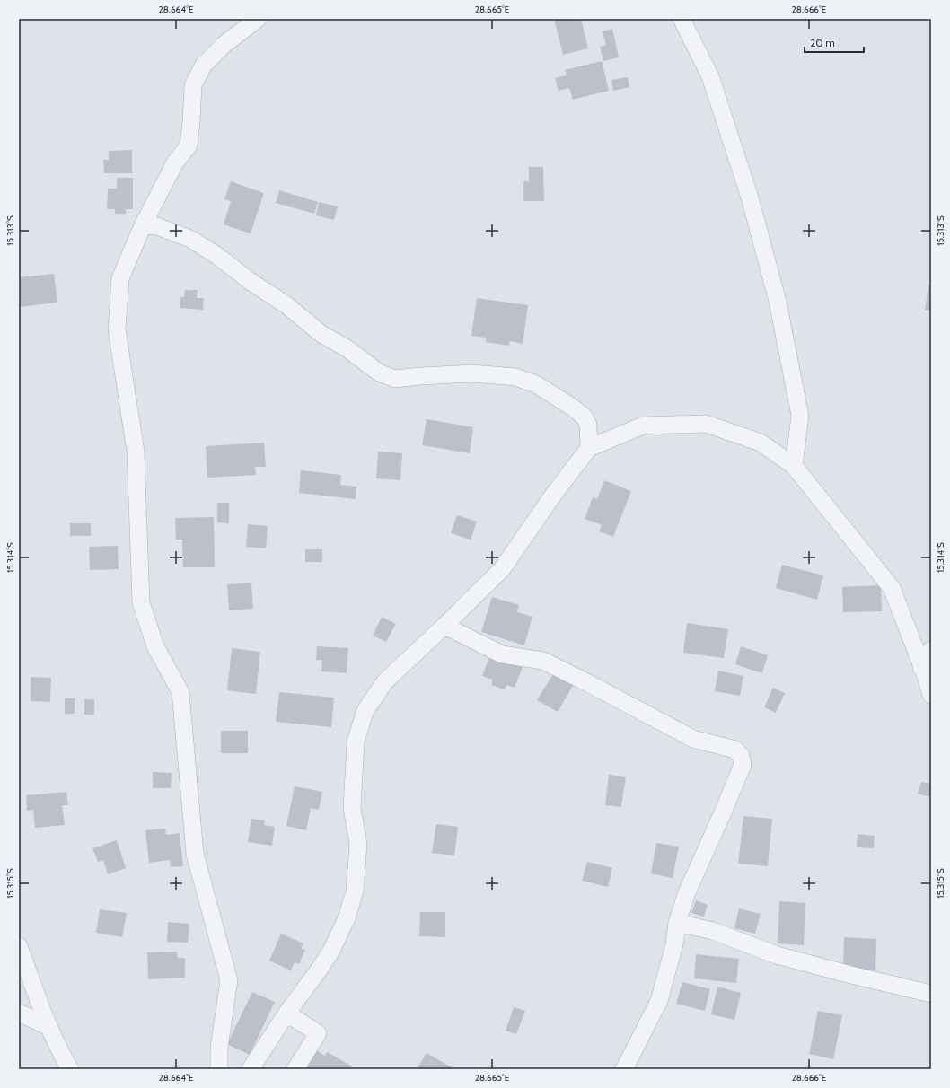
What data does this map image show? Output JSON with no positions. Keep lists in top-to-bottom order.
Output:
{
  "scale_bar": "20 m",
  "coordinates": [
    "28.664°E",
    "28.665°E",
    "28.666°E",
    "15.313°S",
    "15.314°S",
    "15.315°S"
  ]
}
